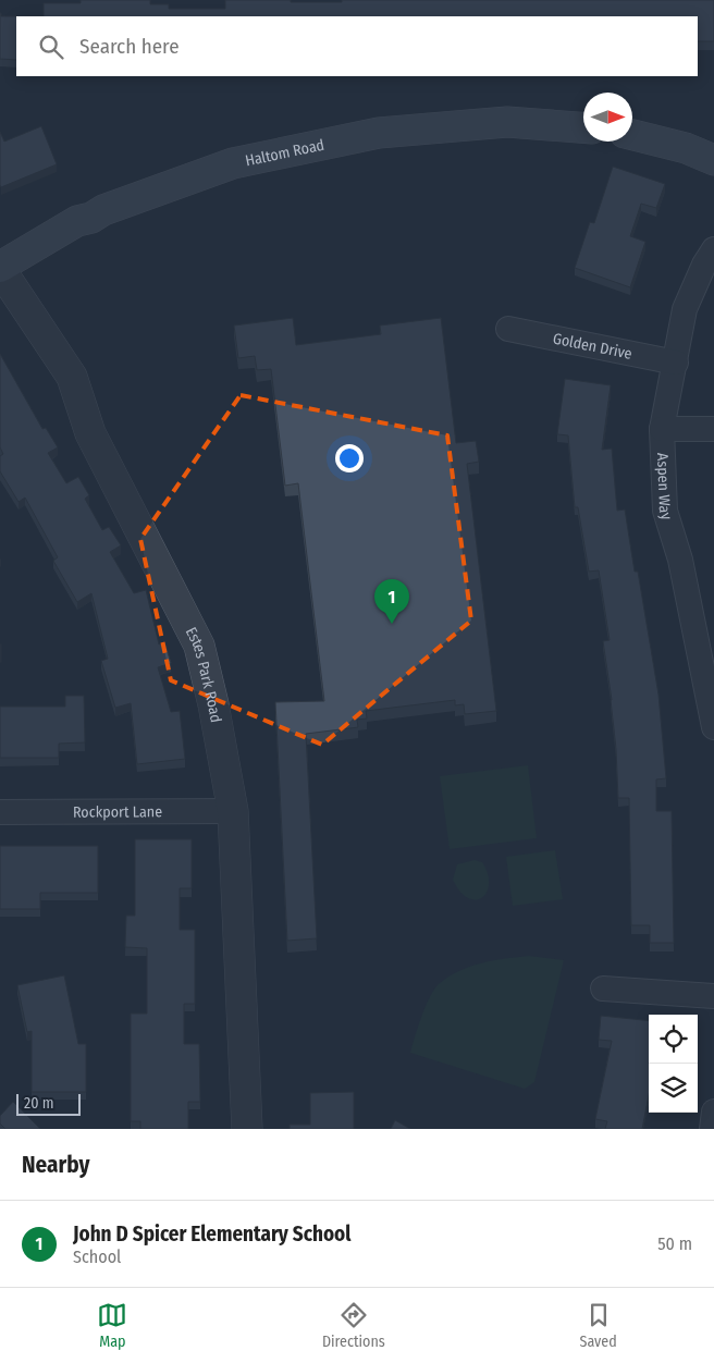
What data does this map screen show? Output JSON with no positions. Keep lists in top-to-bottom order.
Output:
{
  "streets": {
    "main road": ["Haltom Road"],
    "street": [
      "Golden Drive",
      "Aspen Way",
      "Estes Park Road",
      "Rockport Lane"
    ]
  },
  "crossings": [
    ["Haltom Road", "Estes Park Road"],
    ["Golden Drive", "Aspen Way"],
    ["Estes Park Road", "Rockport Lane"]
  ],
  "scale_bar": "20 m",
  "north": "right",
  "page": {
    "search": "Search here",
    "pins": "1",
    "scale": "20 m",
    "heading": "Nearby",
    "list": [
      {
        "mark": "1",
        "name": "John D Spicer Elementary School",
        "note": "School",
        "value": "50 m"
      }
    ],
    "nav": ["Map", "Directions", "Saved"]
  }
}
